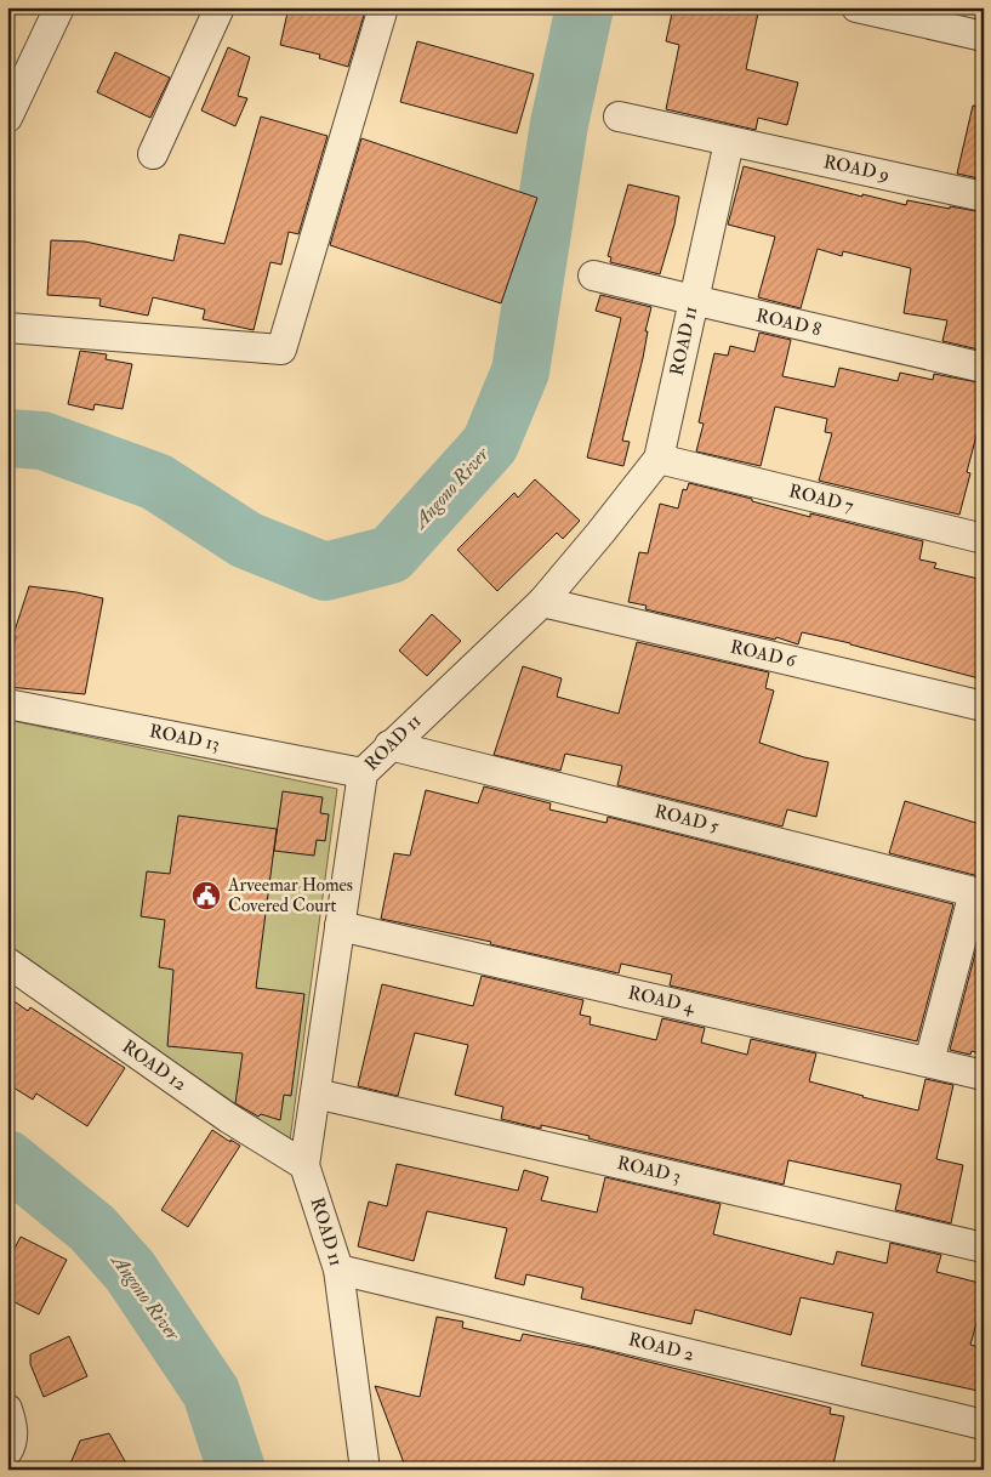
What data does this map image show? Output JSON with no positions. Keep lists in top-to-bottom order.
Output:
{
  "streets": {
    "street": [
      "ROAD 9",
      "ROAD 8",
      "ROAD 11",
      "ROAD 7",
      "ROAD 6",
      "ROAD 13",
      "ROAD 5",
      "ROAD 4",
      "ROAD 12",
      "ROAD 3",
      "ROAD 2"
    ]
  },
  "crossings": [
    ["ROAD 9", "ROAD 11"],
    ["ROAD 8", "ROAD 11"],
    ["ROAD 11", "ROAD 7"],
    ["ROAD 11", "ROAD 6"],
    ["ROAD 11", "ROAD 13"],
    ["ROAD 11", "ROAD 5"],
    ["ROAD 11", "ROAD 4"],
    ["ROAD 11", "ROAD 12"],
    ["ROAD 11", "ROAD 3"],
    ["ROAD 11", "ROAD 2"]
  ],
  "water": ["Angono River"],
  "places": {
    "public building": ["Arveemar Homes Covered Court"]
  }
}
